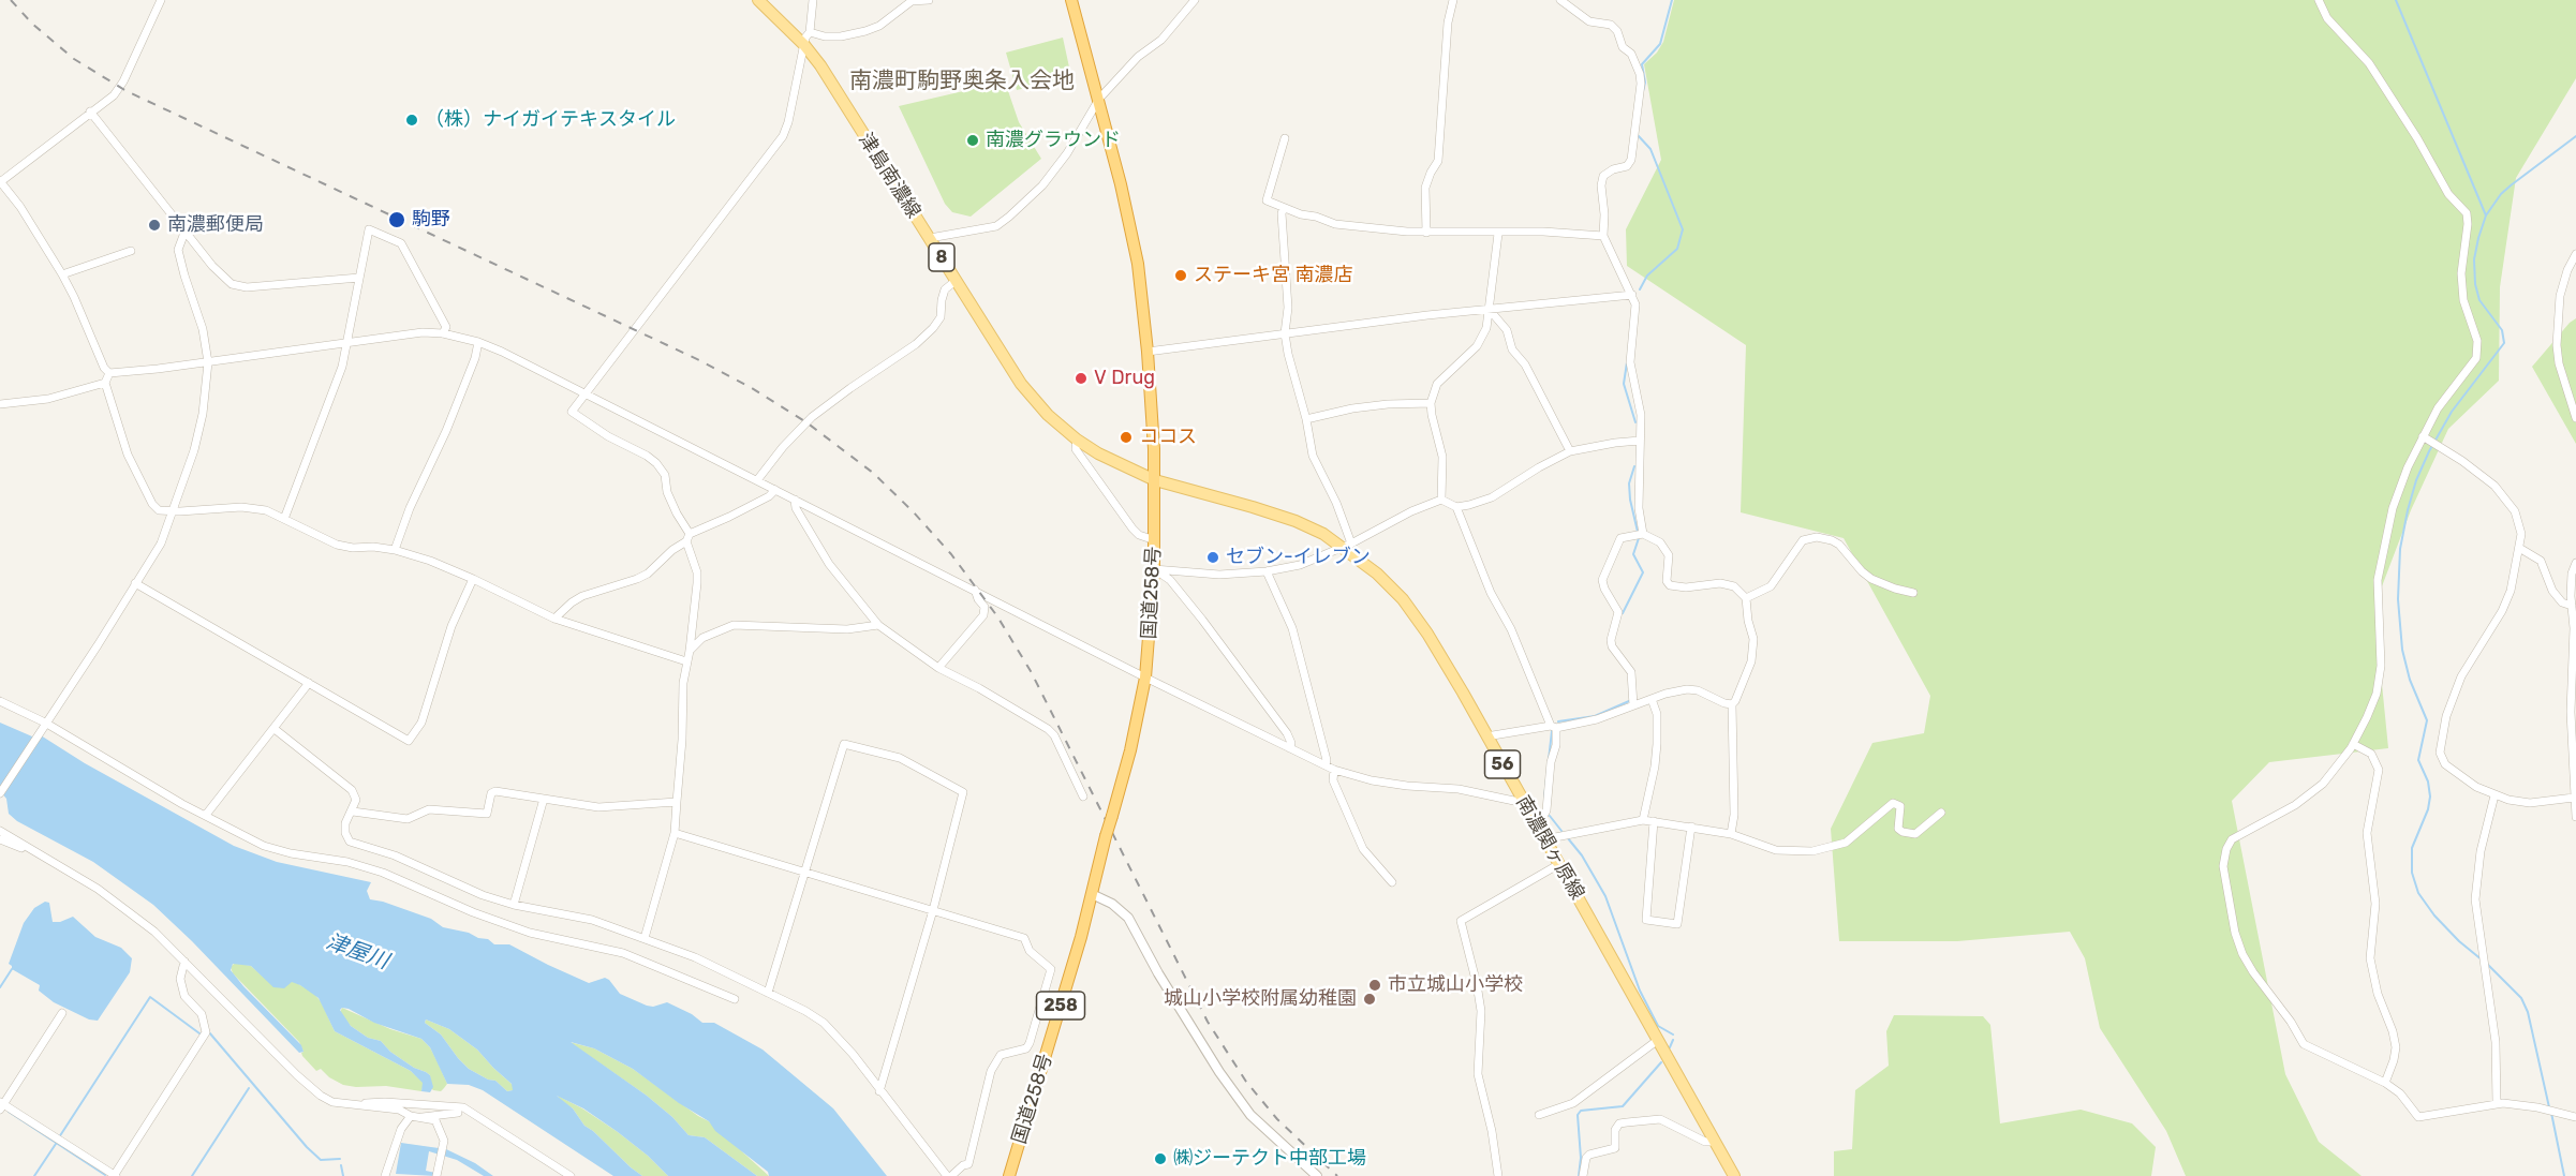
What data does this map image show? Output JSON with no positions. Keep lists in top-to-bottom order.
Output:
{
  "streets": {
    "highway": ["国道258号", "258"],
    "main road": [
      "津島南濃線",
      "8",
      "56",
      "南濃関ヶ原線"
    ]
  },
  "crossings": [
    ["津島南濃線", "国道258号"],
    ["津島南濃線", "南濃関ヶ原線"],
    ["国道258号", "南濃関ヶ原線"]
  ],
  "districts": ["南濃町駒野奥条入会地"],
  "water": ["津屋川"],
  "places": [
    "（株）ナイガイテキスタイル",
    "南濃グラウンド",
    "駒野",
    "南濃郵便局",
    "ステーキ宮 南濃店",
    "V Drug",
    "ココス",
    "セブン-イレブン",
    "市立城山小学校",
    "城山小学校附属幼稚園",
    "㈱ジーテクト中部工場"
  ]
}
